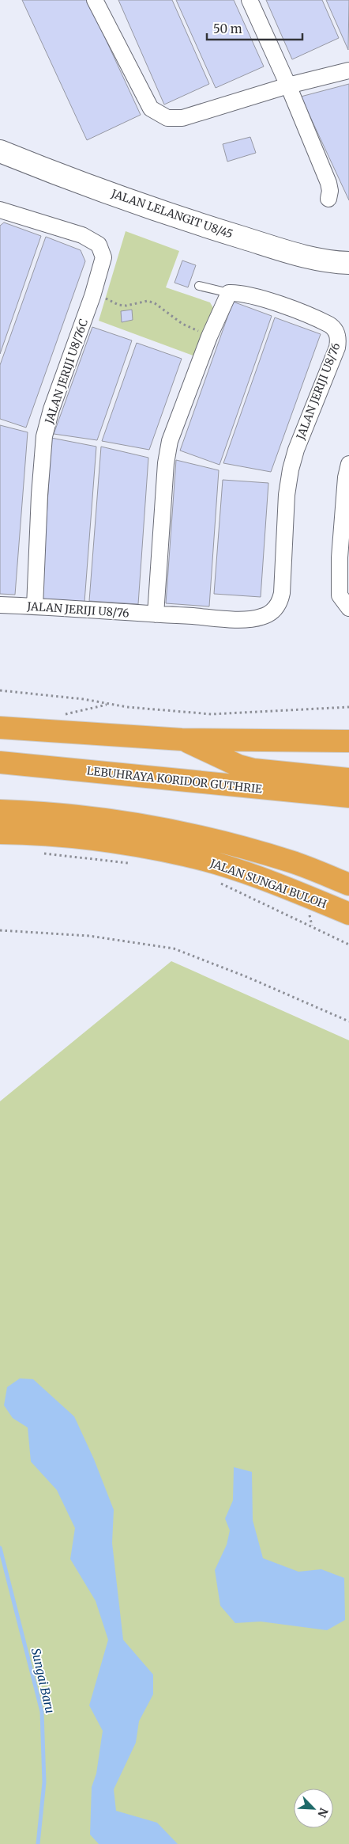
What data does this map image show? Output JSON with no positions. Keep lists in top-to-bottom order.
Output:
{
  "streets": {
    "highway": ["LEBUHRAYA KORIDOR GUTHRIE", "JALAN SUNGAI BULOH"],
    "street": ["JALAN LELANGIT U8/45", "JALAN JERIJI U8/76C", "JALAN JERIJI U8/76"]
  },
  "crossings": [
    ["JALAN JERIJI U8/76C", "JALAN JERIJI U8/76"]
  ],
  "water": ["Sungai Baru"],
  "scale_bar": "50 m",
  "north": "bottom right"
}
